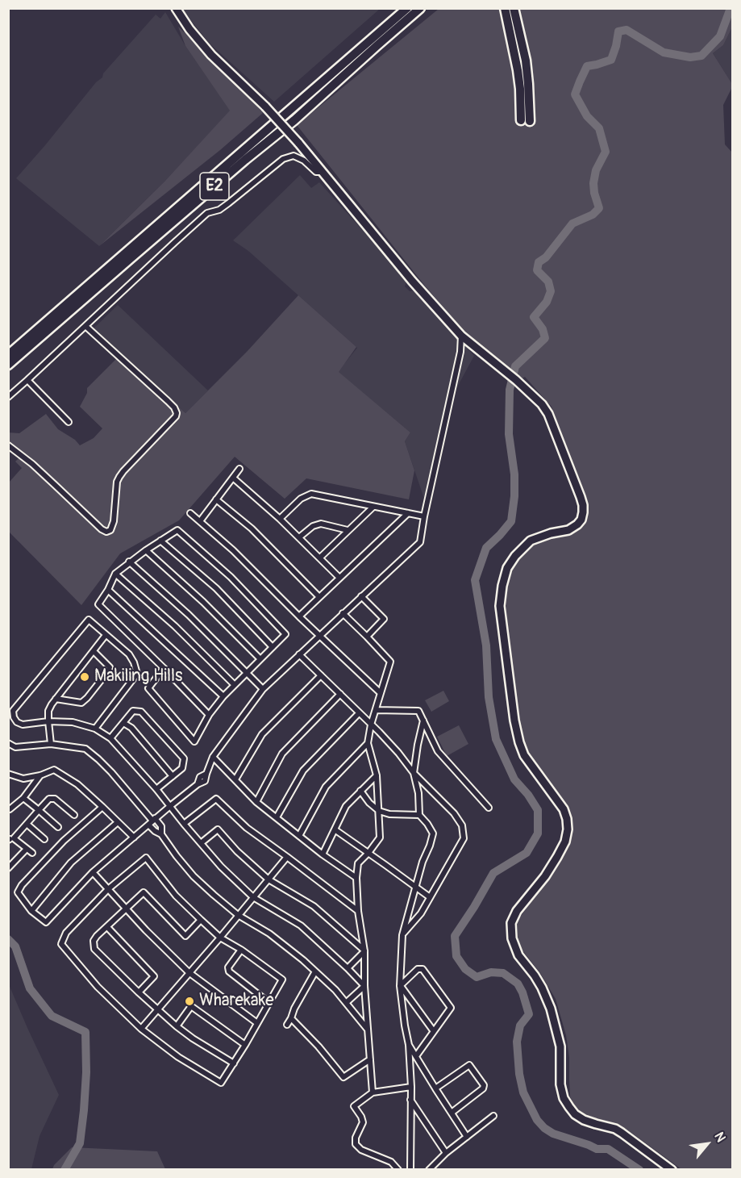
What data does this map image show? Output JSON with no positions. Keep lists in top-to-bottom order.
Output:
{
  "streets": {
    "highway": ["E2"]
  },
  "places": ["Makiling Hills", "Wharekake"],
  "north": "top right"
}
